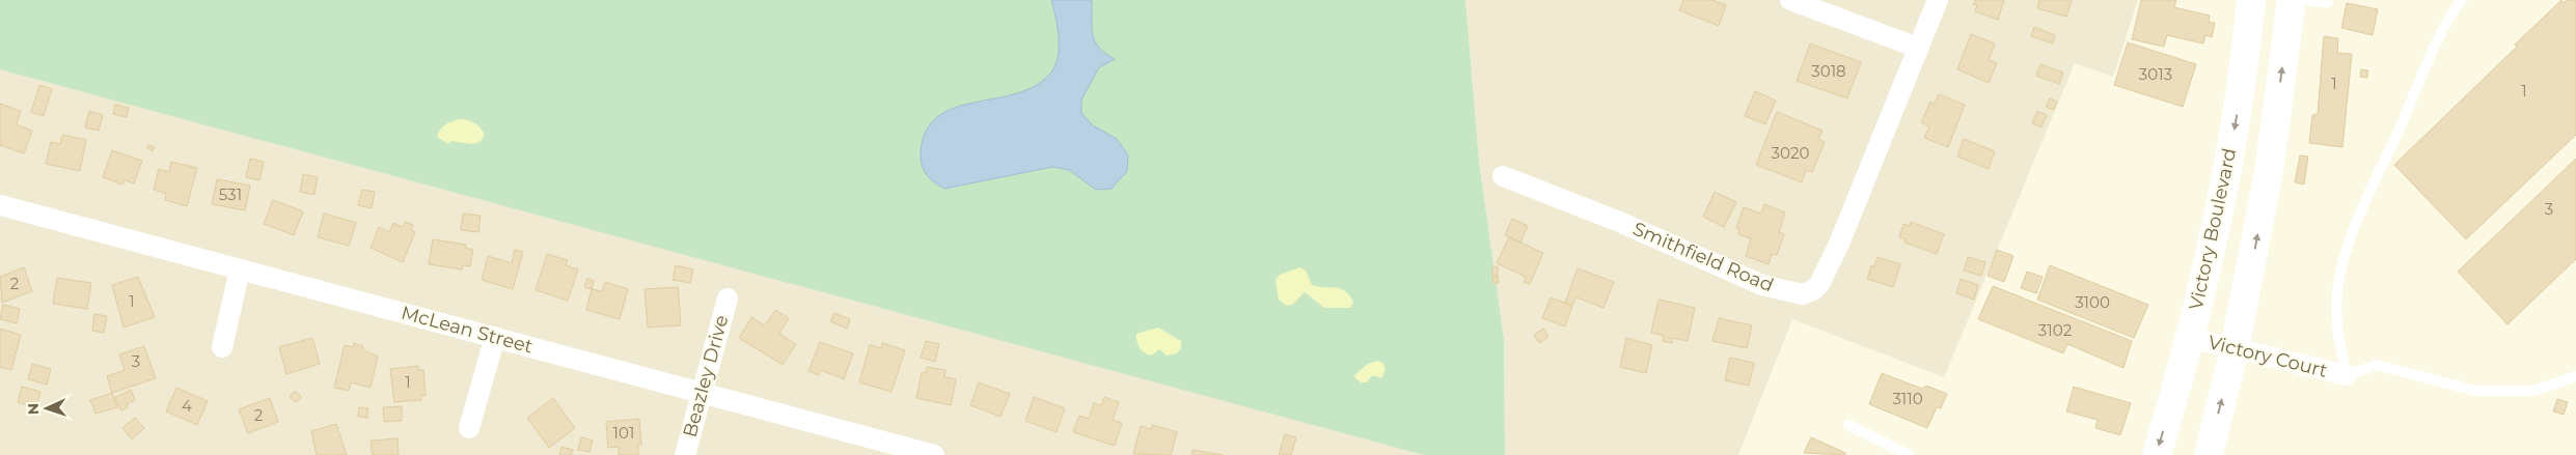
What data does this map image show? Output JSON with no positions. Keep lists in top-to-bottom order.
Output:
{
  "streets": {
    "main road": ["Victory Boulevard"],
    "street": [
      "Smithfield Road",
      "McLean Street",
      "Victory Court",
      "Beazley Drive"
    ]
  },
  "crossings": [
    ["Victory Boulevard", "Victory Court"],
    ["McLean Street", "Beazley Drive"]
  ],
  "house_numbers": [
    "3018",
    "3013",
    "1",
    "1",
    "3020",
    "531",
    "3",
    "2",
    "1",
    "3100",
    "3102",
    "3",
    "1",
    "3110",
    "4",
    "2",
    "101"
  ],
  "north": "left"
}
